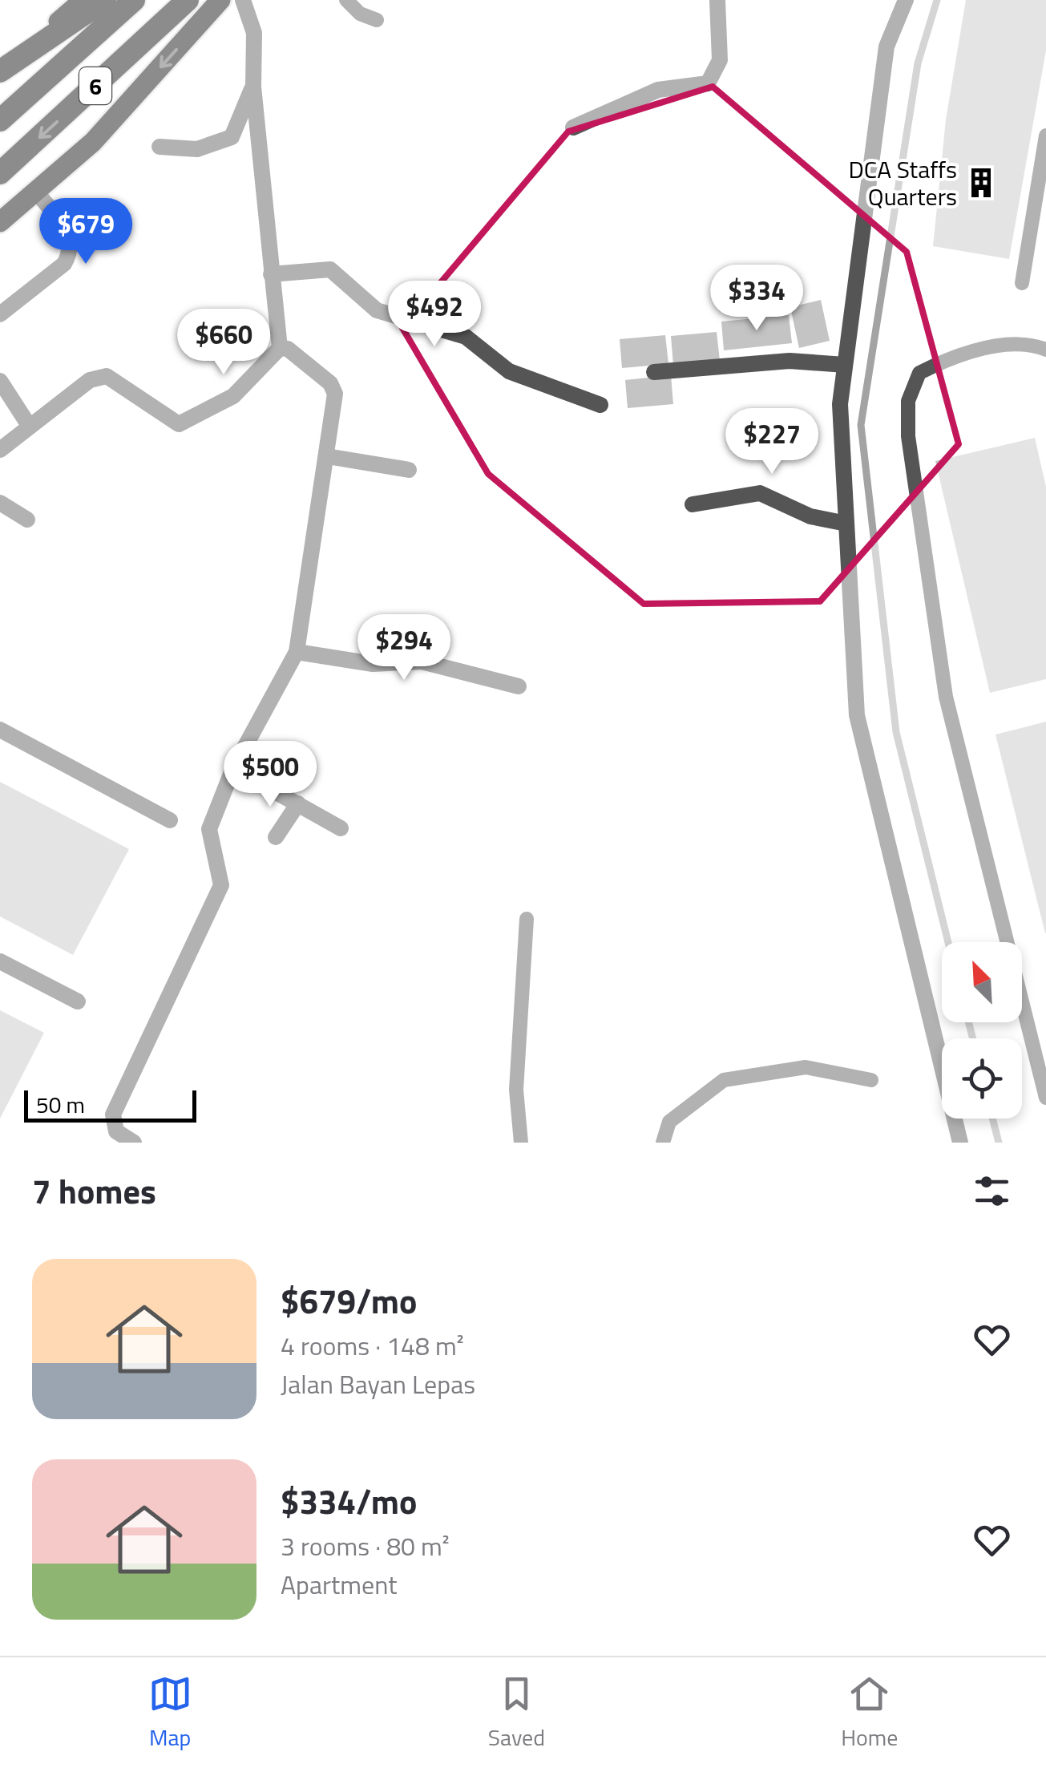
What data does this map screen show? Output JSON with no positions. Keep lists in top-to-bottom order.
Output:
{
  "streets": {
    "highway": ["6"]
  },
  "places": {
    "building": ["DCA Staffs Quarters"]
  },
  "scale_bar": "50 m",
  "north": "top left",
  "page": {
    "price": [
      "$679",
      "$334",
      "$492",
      "$660",
      "$227",
      "$294",
      "$500"
    ],
    "scale": "50 m",
    "heading": "7 homes",
    "list": [
      {
        "name": "$679/mo",
        "note": "4 rooms · 148 m² · Jalan Bayan Lepas"
      },
      {
        "name": "$334/mo",
        "note": "3 rooms · 80 m² · Apartment"
      }
    ],
    "tabs": ["Map", "Saved", "Home"]
  }
}
